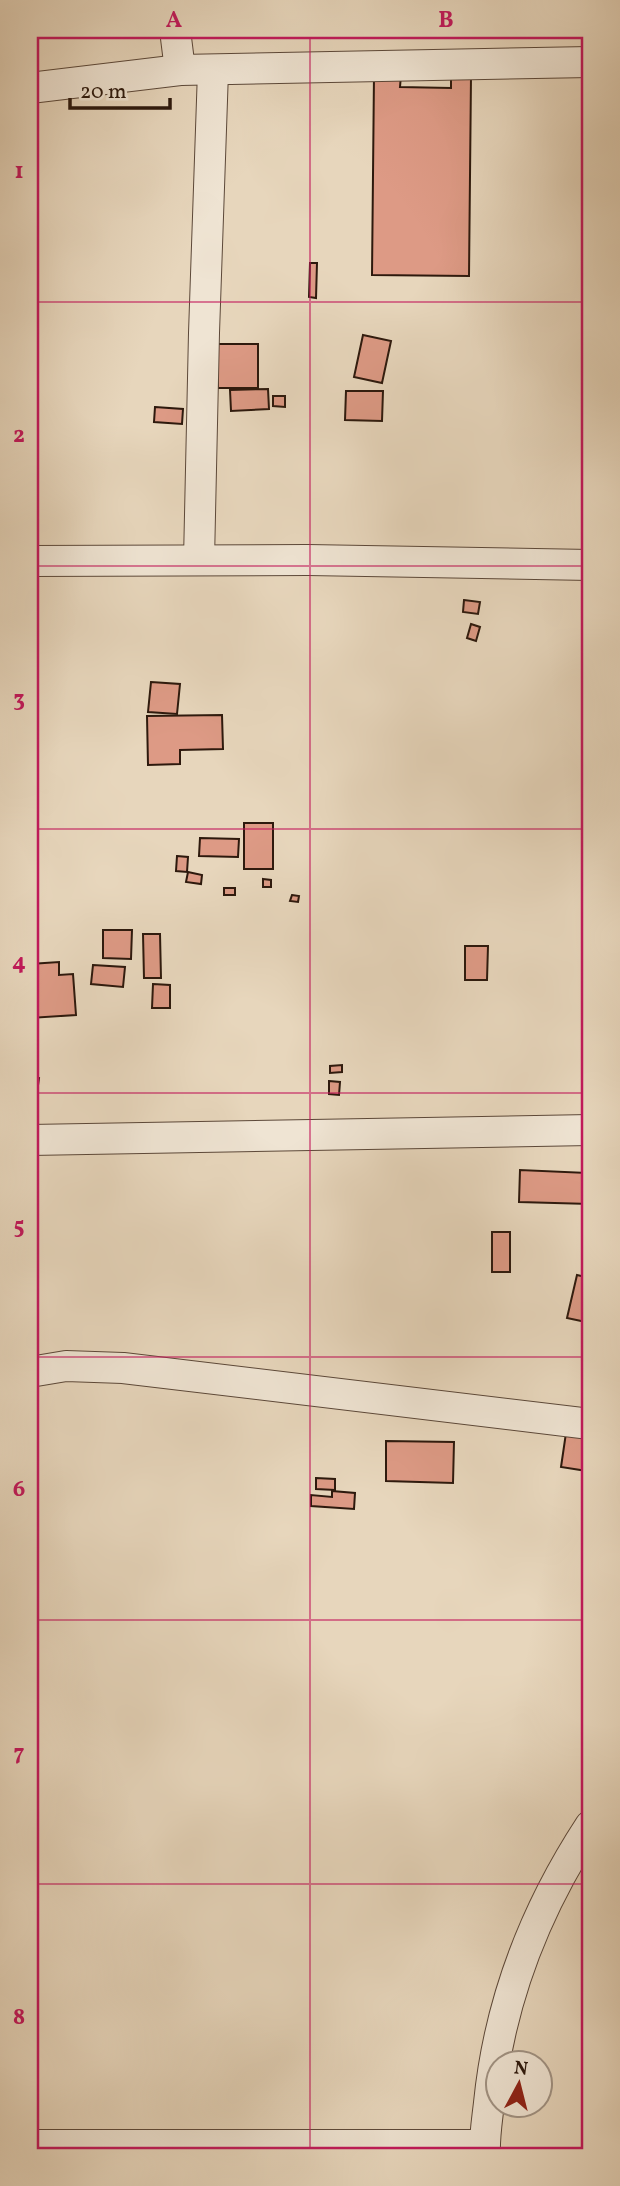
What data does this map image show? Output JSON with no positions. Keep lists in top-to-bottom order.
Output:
{
  "scale_bar": "20 m",
  "north": "top",
  "grid": {
    "columns": ["A", "B"],
    "rows": [
      "1",
      "2",
      "3",
      "4",
      "5",
      "6",
      "7",
      "8"
    ]
  }
}
